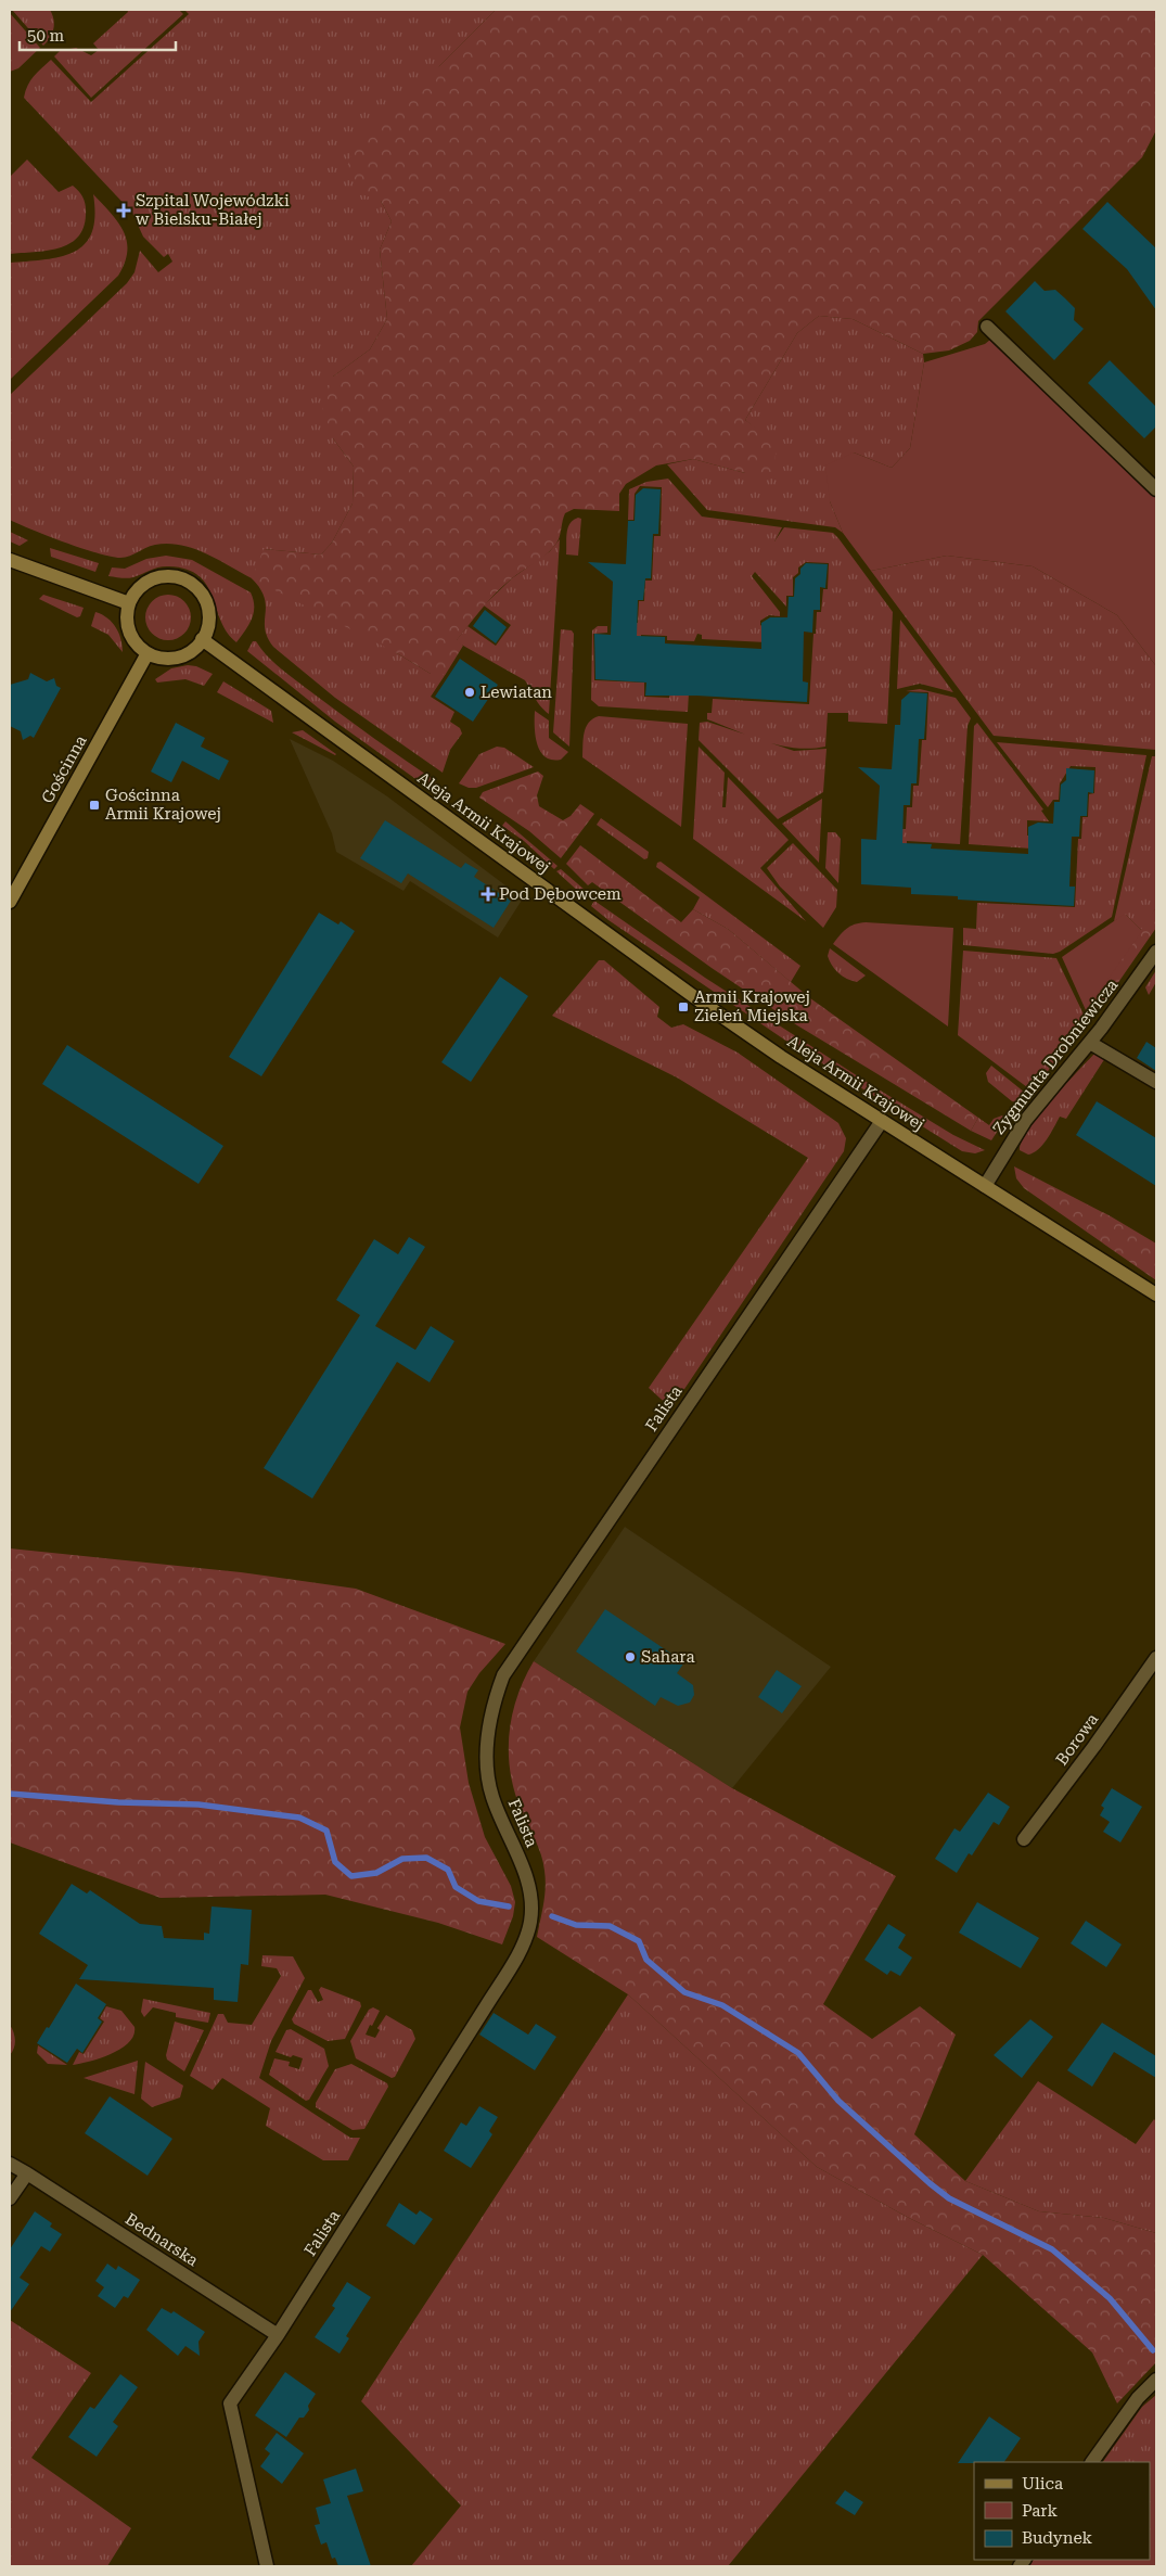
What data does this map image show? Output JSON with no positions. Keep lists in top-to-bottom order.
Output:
{
  "streets": {
    "street": [
      "Gościnna",
      "Aleja Armii Krajowej",
      "Zygmunta Drobniewicza",
      "Falista",
      "Borowa",
      "Bednarska"
    ]
  },
  "crossings": [
    ["Gościnna", "Aleja Armii Krajowej"],
    ["Aleja Armii Krajowej", "Zygmunta Drobniewicza"],
    ["Aleja Armii Krajowej", "Falista"],
    ["Falista", "Bednarska"]
  ],
  "places": {
    "health": ["Szpital Wojewódzki w Bielsku-Białej", "Pod Dębowcem"],
    "other": ["Lewiatan", "Sahara"],
    "transit": ["Gościnna Armii Krajowej", "Armii Krajowej Zieleń Miejska"]
  },
  "legend": ["Ulica", "Park", "Budynek"],
  "scale_bar": "50 m"
}
